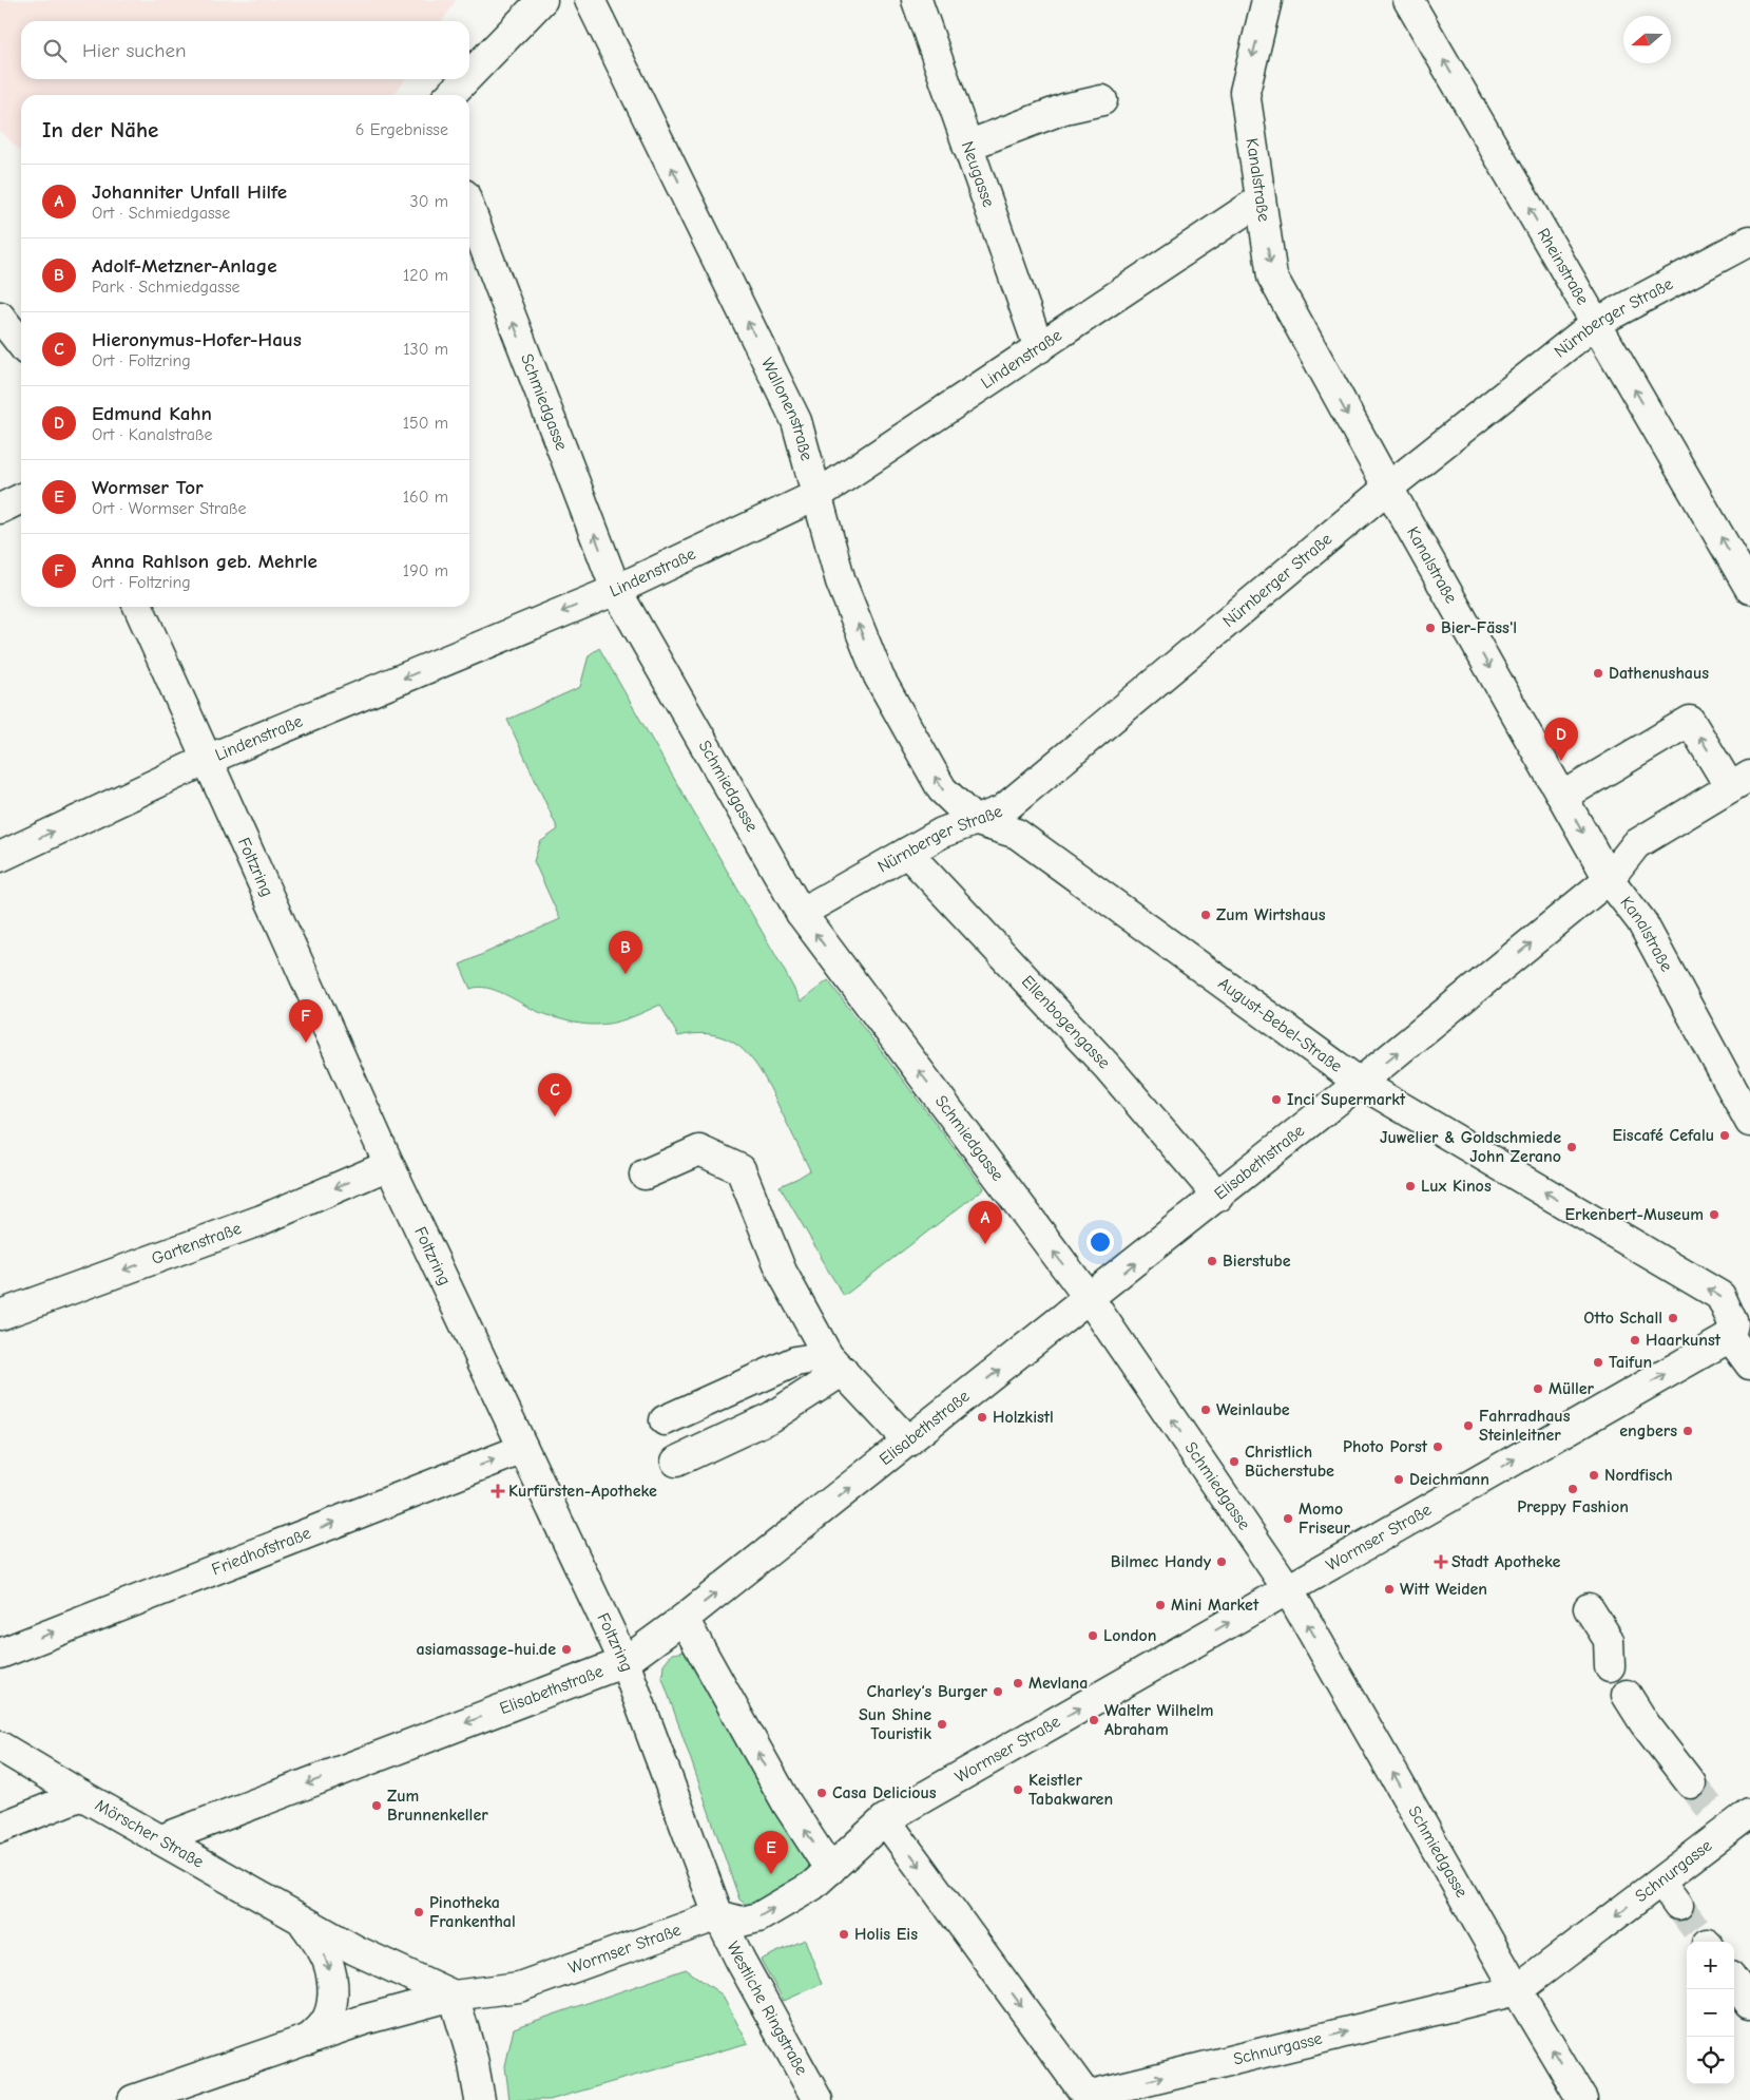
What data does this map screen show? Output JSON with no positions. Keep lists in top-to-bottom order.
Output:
{
  "streets": {
    "street": [
      "Neugasse",
      "Kanalstraße",
      "Rheinstraße",
      "Nürnberger Straße",
      "Lindenstraße",
      "Schmiedgasse",
      "Wallonenstraße",
      "Foltzring",
      "Ellenbogengasse",
      "August-Bebel-Straße",
      "Elisabethstraße",
      "Gartenstraße",
      "Wormser Straße",
      "Friedhofstraße",
      "Mörscher Straße",
      "Schnurgasse",
      "Westliche Ringstraße"
    ]
  },
  "crossings": [
    ["Neugasse", "Lindenstraße"],
    ["Kanalstraße", "Nürnberger Straße"],
    ["Kanalstraße", "Lindenstraße"],
    ["Kanalstraße", "Elisabethstraße"],
    ["Rheinstraße", "Nürnberger Straße"],
    ["Nürnberger Straße", "Schmiedgasse"],
    ["Nürnberger Straße", "Wallonenstraße"],
    ["Nürnberger Straße", "Ellenbogengasse"],
    ["Nürnberger Straße", "August-Bebel-Straße"],
    ["Lindenstraße", "Schmiedgasse"],
    ["Lindenstraße", "Wallonenstraße"],
    ["Lindenstraße", "Foltzring"],
    ["Schmiedgasse", "Elisabethstraße"],
    ["Schmiedgasse", "Wormser Straße"],
    ["Schmiedgasse", "Schnurgasse"],
    ["Wallonenstraße", "August-Bebel-Straße"],
    ["Foltzring", "Elisabethstraße"],
    ["Foltzring", "Gartenstraße"],
    ["Foltzring", "Wormser Straße"],
    ["Foltzring", "Friedhofstraße"],
    ["Foltzring", "Westliche Ringstraße"],
    ["Ellenbogengasse", "Elisabethstraße"],
    ["August-Bebel-Straße", "Elisabethstraße"],
    ["August-Bebel-Straße", "Wormser Straße"],
    ["Elisabethstraße", "Mörscher Straße"],
    ["Wormser Straße", "Mörscher Straße"],
    ["Wormser Straße", "Schnurgasse"],
    ["Wormser Straße", "Westliche Ringstraße"]
  ],
  "one_way": [
    "Kanalstraße",
    "Rheinstraße",
    "Schmiedgasse",
    "Wallonenstraße",
    "August-Bebel-Straße",
    "Gartenstraße",
    "Wormser Straße",
    "Friedhofstraße"
  ],
  "places": {
    "other": [
      "Bier-Fäss'l",
      "Dathenushaus",
      "Zum Wirtshaus",
      "Inci Supermarkt",
      "Eiscafé Cefalu",
      "Juwelier & Goldschmiede John Zerano",
      "Lux Kinos",
      "Erkenbert-Museum",
      "Bierstube",
      "Otto Schall",
      "Haarkunst",
      "Taifun",
      "Müller",
      "Weinlaube",
      "Holzkistl",
      "Fahrradhaus Steinleitner",
      "engbers",
      "Photo Porst",
      "Christlich Bücherstube",
      "Nordfisch",
      "Deichmann",
      "Preppy Fashion",
      "Momo Friseur",
      "Bilmec Handy",
      "Witt Weiden",
      "Mini Market",
      "London",
      "asiamassage-hui.de",
      "Mevlana",
      "Charley‘s Burger",
      "Walter Wilhelm Abraham",
      "Sun Shine Touristik",
      "Keistler Tabakwaren",
      "Casa Delicious",
      "Zum Brunnenkeller",
      "Pinotheka Frankenthal",
      "Holis Eis"
    ],
    "health": ["Kurfürsten-Apotheke", "Stadt Apotheke"]
  },
  "north": "left",
  "page": {
    "search": "Hier suchen",
    "heading": ["In der Nähe", "6 Ergebnisse"],
    "list": [
      {
        "mark": "A",
        "name": "Johanniter Unfall Hilfe",
        "note": "Ort · Schmiedgasse",
        "value": "30 m"
      },
      {
        "mark": "B",
        "name": "Adolf-Metzner-Anlage",
        "note": "Park · Schmiedgasse",
        "value": "120 m"
      },
      {
        "mark": "C",
        "name": "Hieronymus-Hofer-Haus",
        "note": "Ort · Foltzring",
        "value": "130 m"
      },
      {
        "mark": "D",
        "name": "Edmund Kahn",
        "note": "Ort · Kanalstraße",
        "value": "150 m"
      },
      {
        "mark": "E",
        "name": "Wormser Tor",
        "note": "Ort · Wormser Straße",
        "value": "160 m"
      },
      {
        "mark": "F",
        "name": "Anna Rahlson geb. Mehrle",
        "note": "Ort · Foltzring",
        "value": "190 m"
      }
    ],
    "pins": [
      "D",
      "B",
      "F",
      "C",
      "A",
      "E"
    ],
    "map_buttons": ["+", "−"]
  }
}
